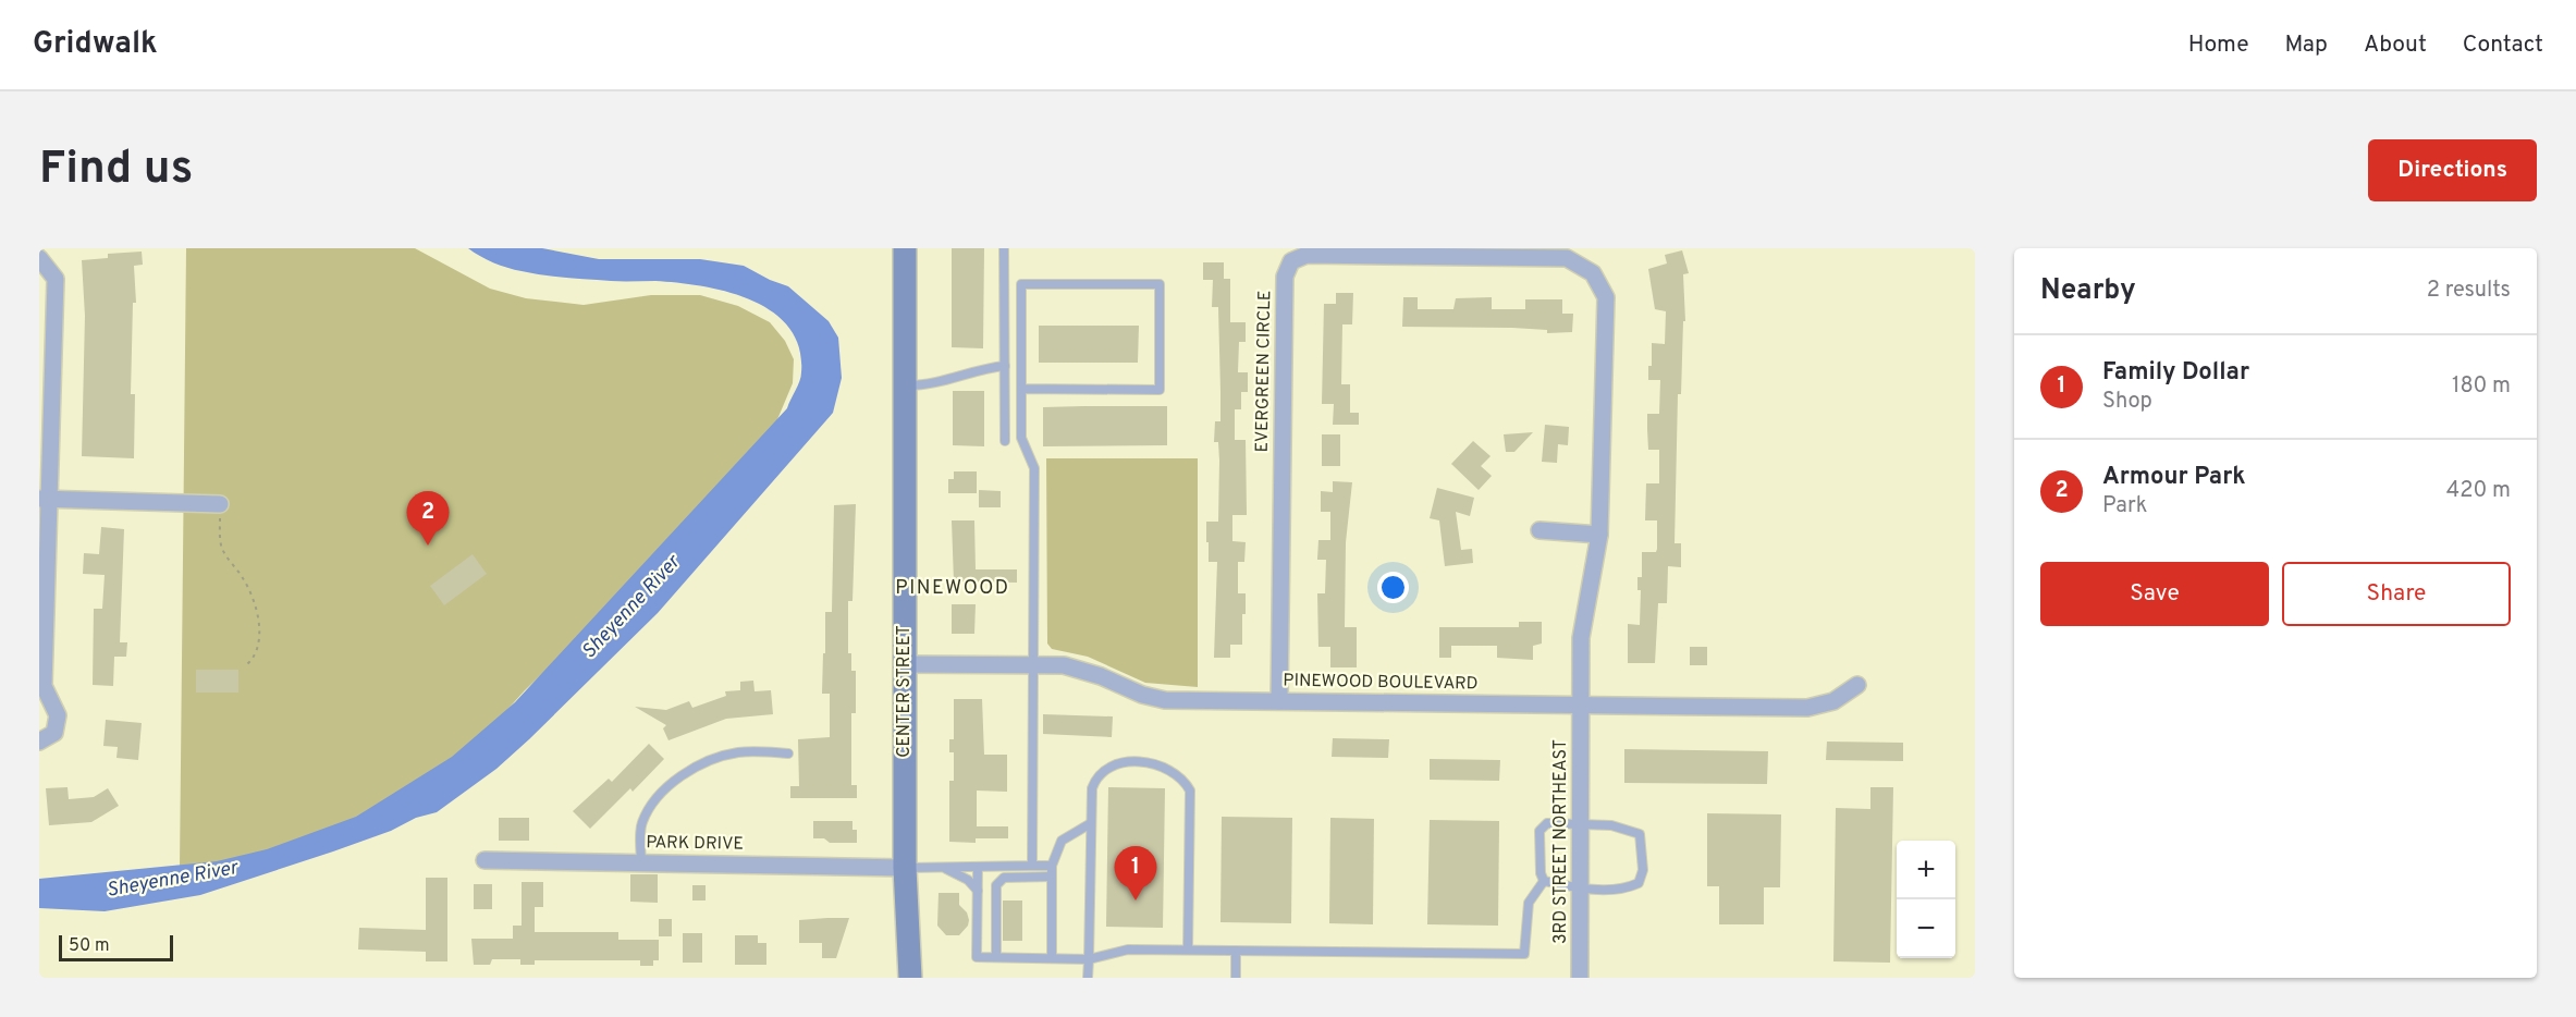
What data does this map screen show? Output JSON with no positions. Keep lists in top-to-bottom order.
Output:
{
  "streets": {
    "main road": ["CENTER STREET"],
    "street": [
      "EVERGREEN CIRCLE",
      "PINEWOOD BOULEVARD",
      "3RD STREET NORTHEAST",
      "PARK DRIVE"
    ]
  },
  "crossings": [
    ["EVERGREEN CIRCLE", "PINEWOOD BOULEVARD"],
    ["EVERGREEN CIRCLE", "3RD STREET NORTHEAST"],
    ["PINEWOOD BOULEVARD", "CENTER STREET"],
    ["PINEWOOD BOULEVARD", "3RD STREET NORTHEAST"],
    ["CENTER STREET", "PARK DRIVE"]
  ],
  "districts": ["PINEWOOD"],
  "water": ["Sheyenne River"],
  "scale_bar": "50 m",
  "page": {
    "header": "Gridwalk",
    "nav": [
      "Home",
      "Map",
      "About",
      "Contact"
    ],
    "buttons": [
      "Directions",
      ["Save", "Share"]
    ],
    "title": "Find us",
    "heading": ["Nearby", "2 results"],
    "list": [
      {
        "mark": "1",
        "name": "Family Dollar",
        "note": "Shop",
        "value": "180 m"
      },
      {
        "mark": "2",
        "name": "Armour Park",
        "note": "Park",
        "value": "420 m"
      }
    ],
    "pins": ["2", "1"],
    "map_buttons": ["+", "−"],
    "scale": "50 m"
  }
}
